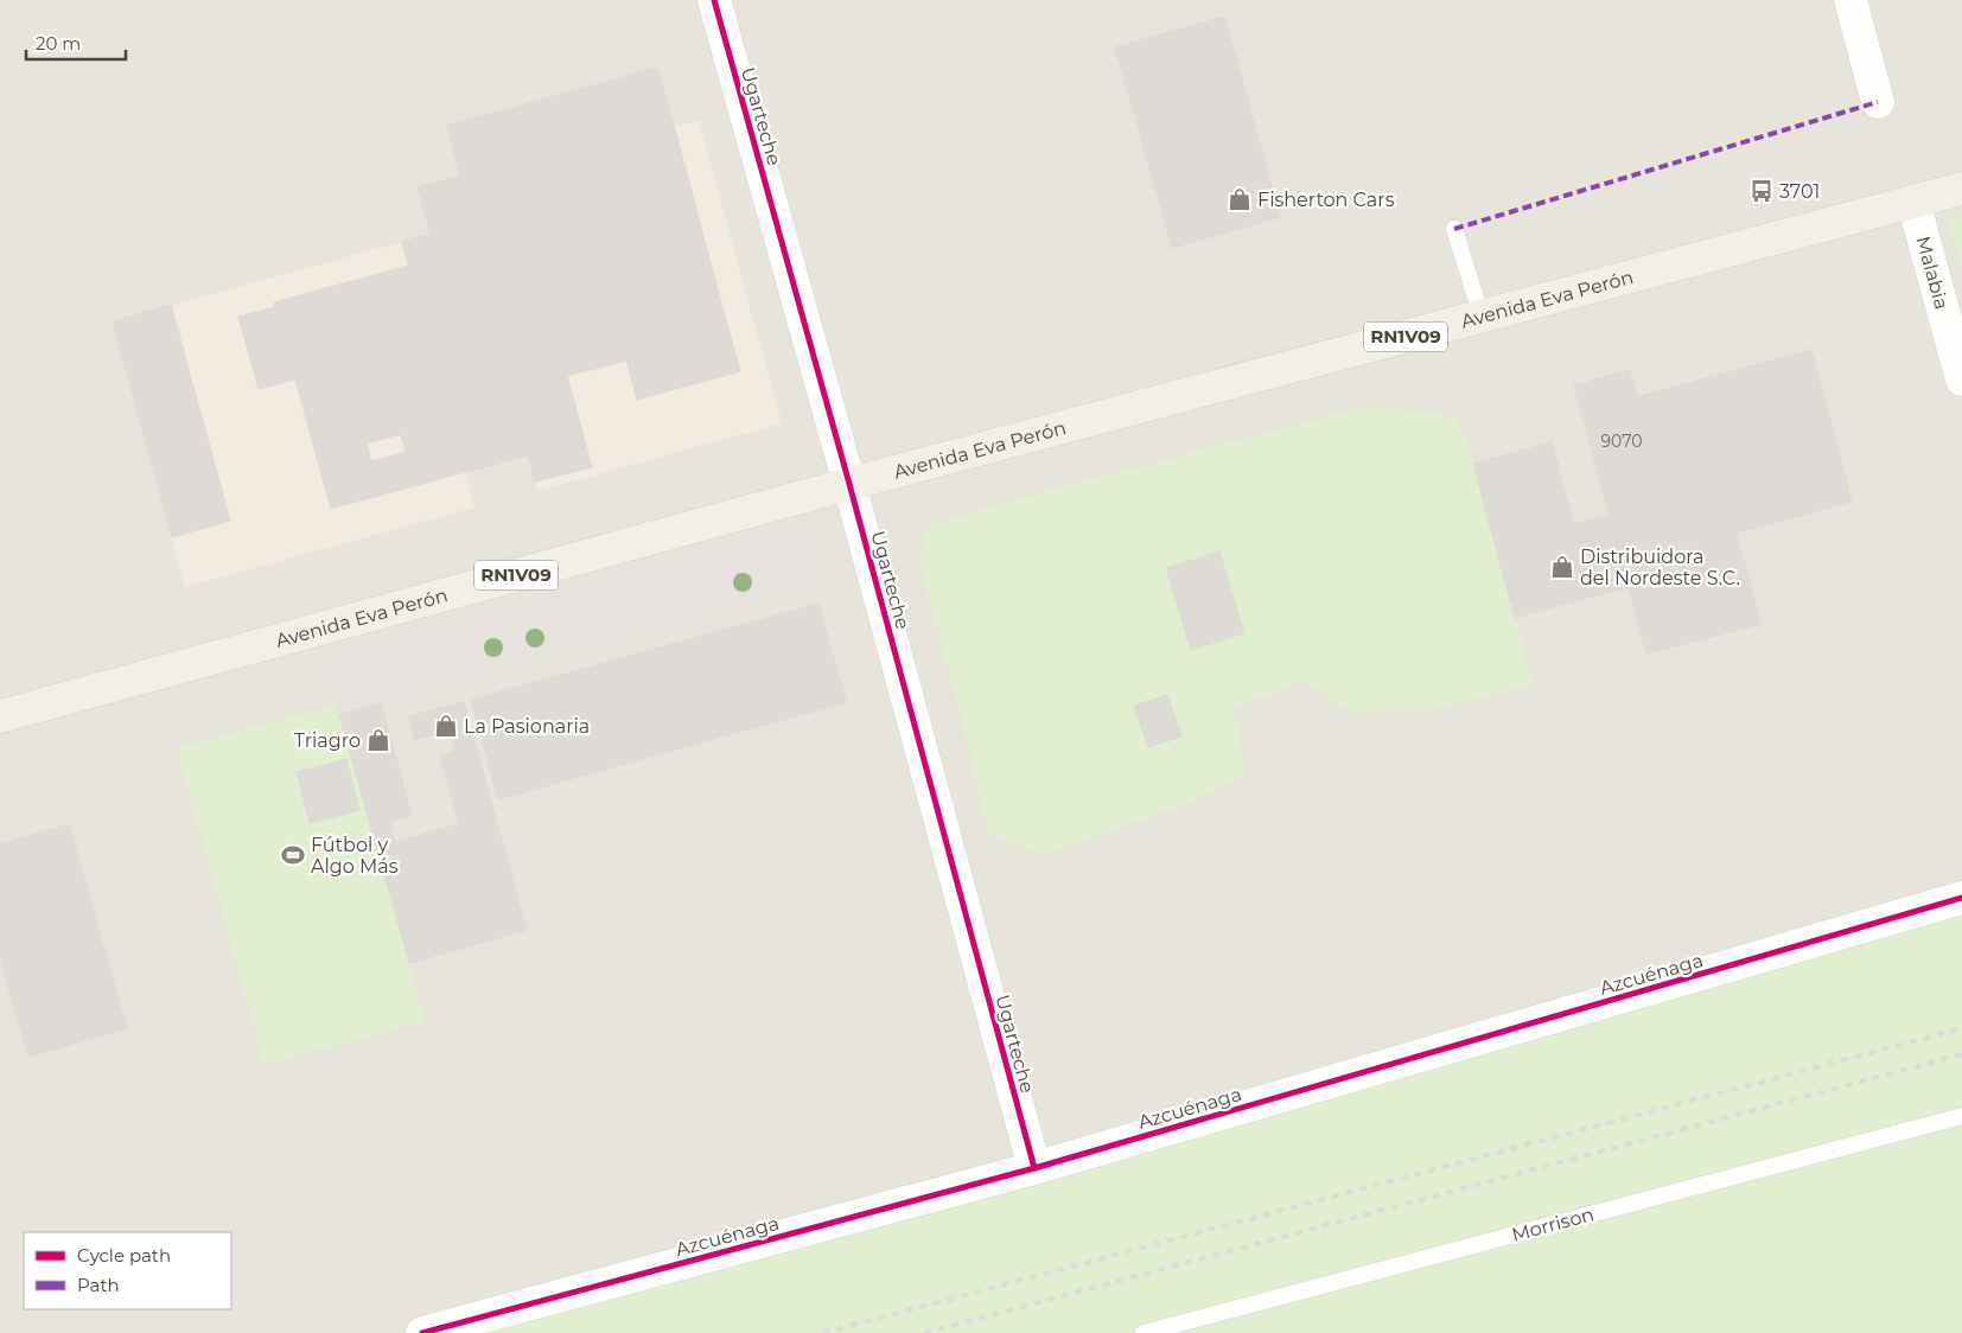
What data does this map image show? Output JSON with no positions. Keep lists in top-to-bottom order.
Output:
{
  "streets": {
    "main road": ["Avenida Eva Perón", "RN1V09"],
    "street": ["Ugarteche", "Malabia", "Azcuénaga"],
    "lane": ["Morrison"]
  },
  "crossings": [
    ["Ugarteche", "Avenida Eva Perón"],
    ["Ugarteche", "Azcuénaga"],
    ["Malabia", "Avenida Eva Perón"]
  ],
  "places": {
    "bus stop": ["3701"],
    "shop": [
      "Fisherton Cars",
      "Distribuidora del Nordeste S.C.",
      "La Pasionaria",
      "Triagro"
    ],
    "sports": ["Fútbol y Algo Más"]
  },
  "house_numbers": ["9070"],
  "legend": ["Cycle path", "Path"],
  "scale_bar": "20 m"
}
